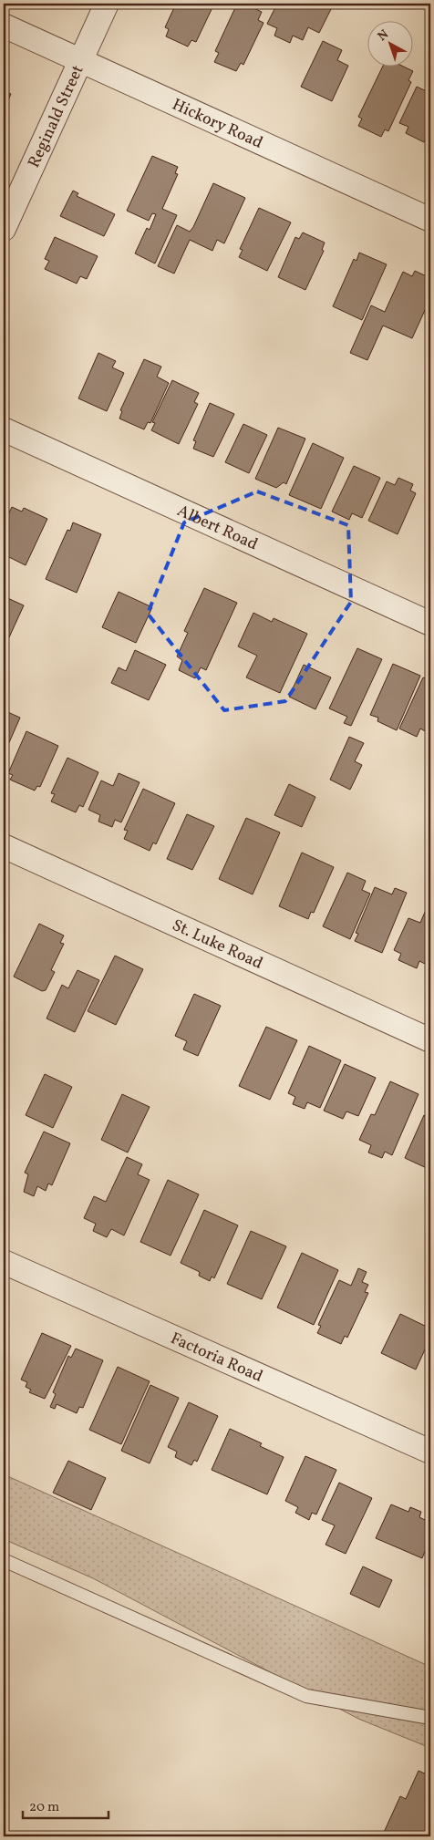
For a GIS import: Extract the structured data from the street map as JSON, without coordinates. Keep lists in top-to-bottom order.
{
  "streets": {
    "street": [
      "Reginald Street",
      "Hickory Road",
      "Albert Road",
      "St. Luke Road",
      "Factoria Road"
    ]
  },
  "crossings": [
    ["Reginald Street", "Hickory Road"]
  ],
  "scale_bar": "20 m",
  "north": "top left"
}
